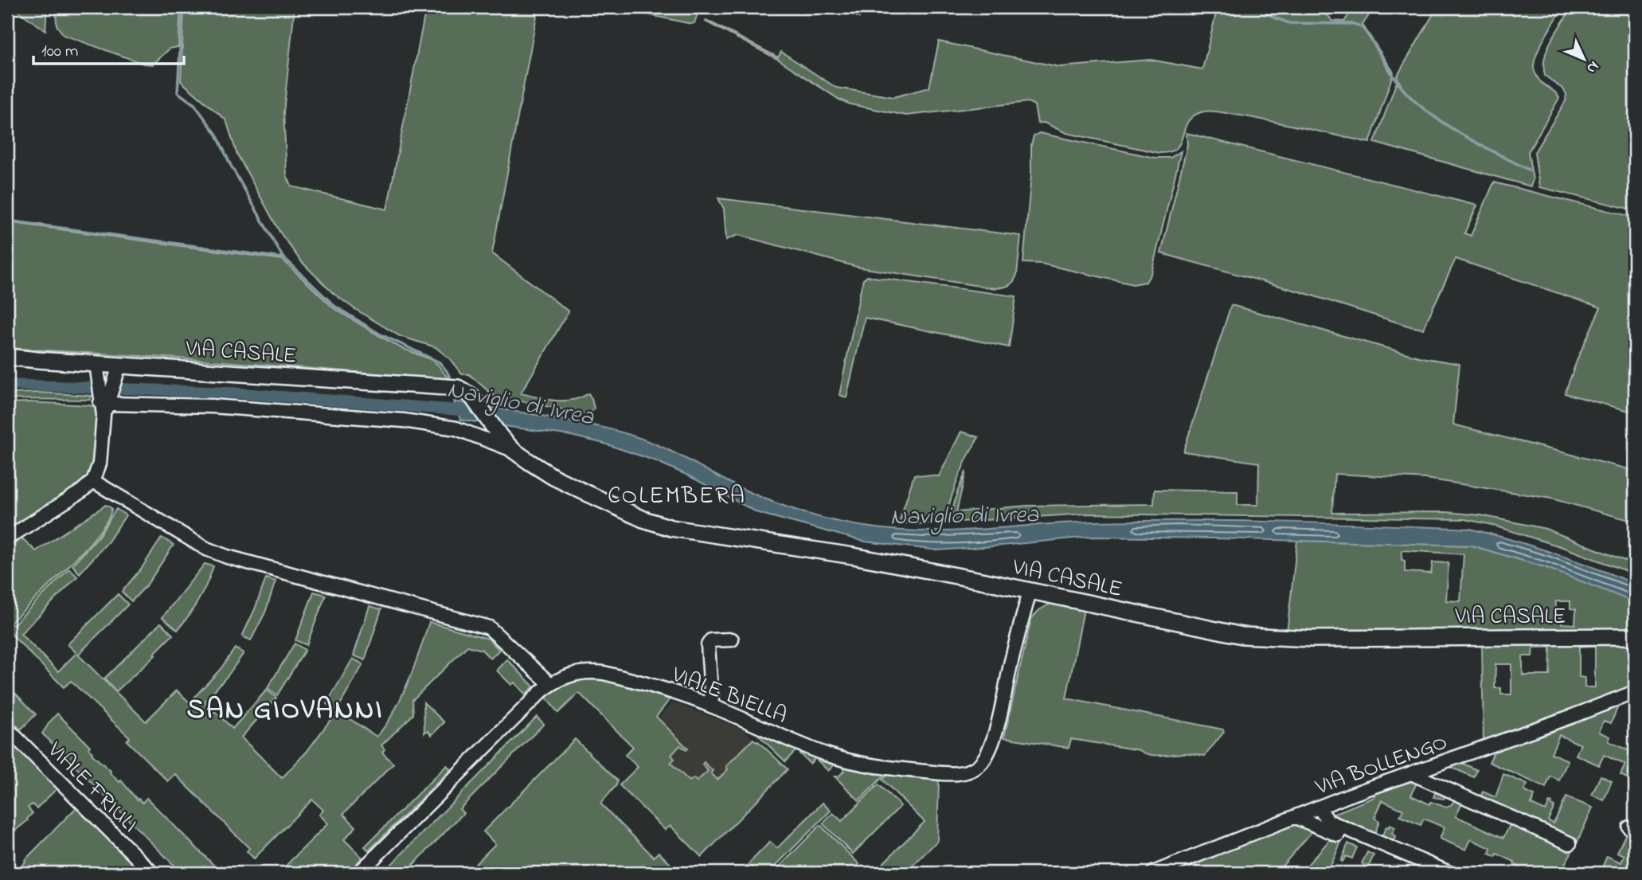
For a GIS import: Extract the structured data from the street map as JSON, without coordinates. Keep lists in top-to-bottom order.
{
  "streets": {
    "main road": ["VIA CASALE"],
    "street": ["VIALE BIELLA", "VIA BOLLENGO", "VIALE FRIULI"]
  },
  "crossings": [
    ["VIA CASALE", "VIALE BIELLA"]
  ],
  "districts": ["COLEMBERA", "SAN GIOVANNI"],
  "water": ["Naviglio di Ivrea"],
  "scale_bar": "100 m",
  "north": "bottom right"
}
